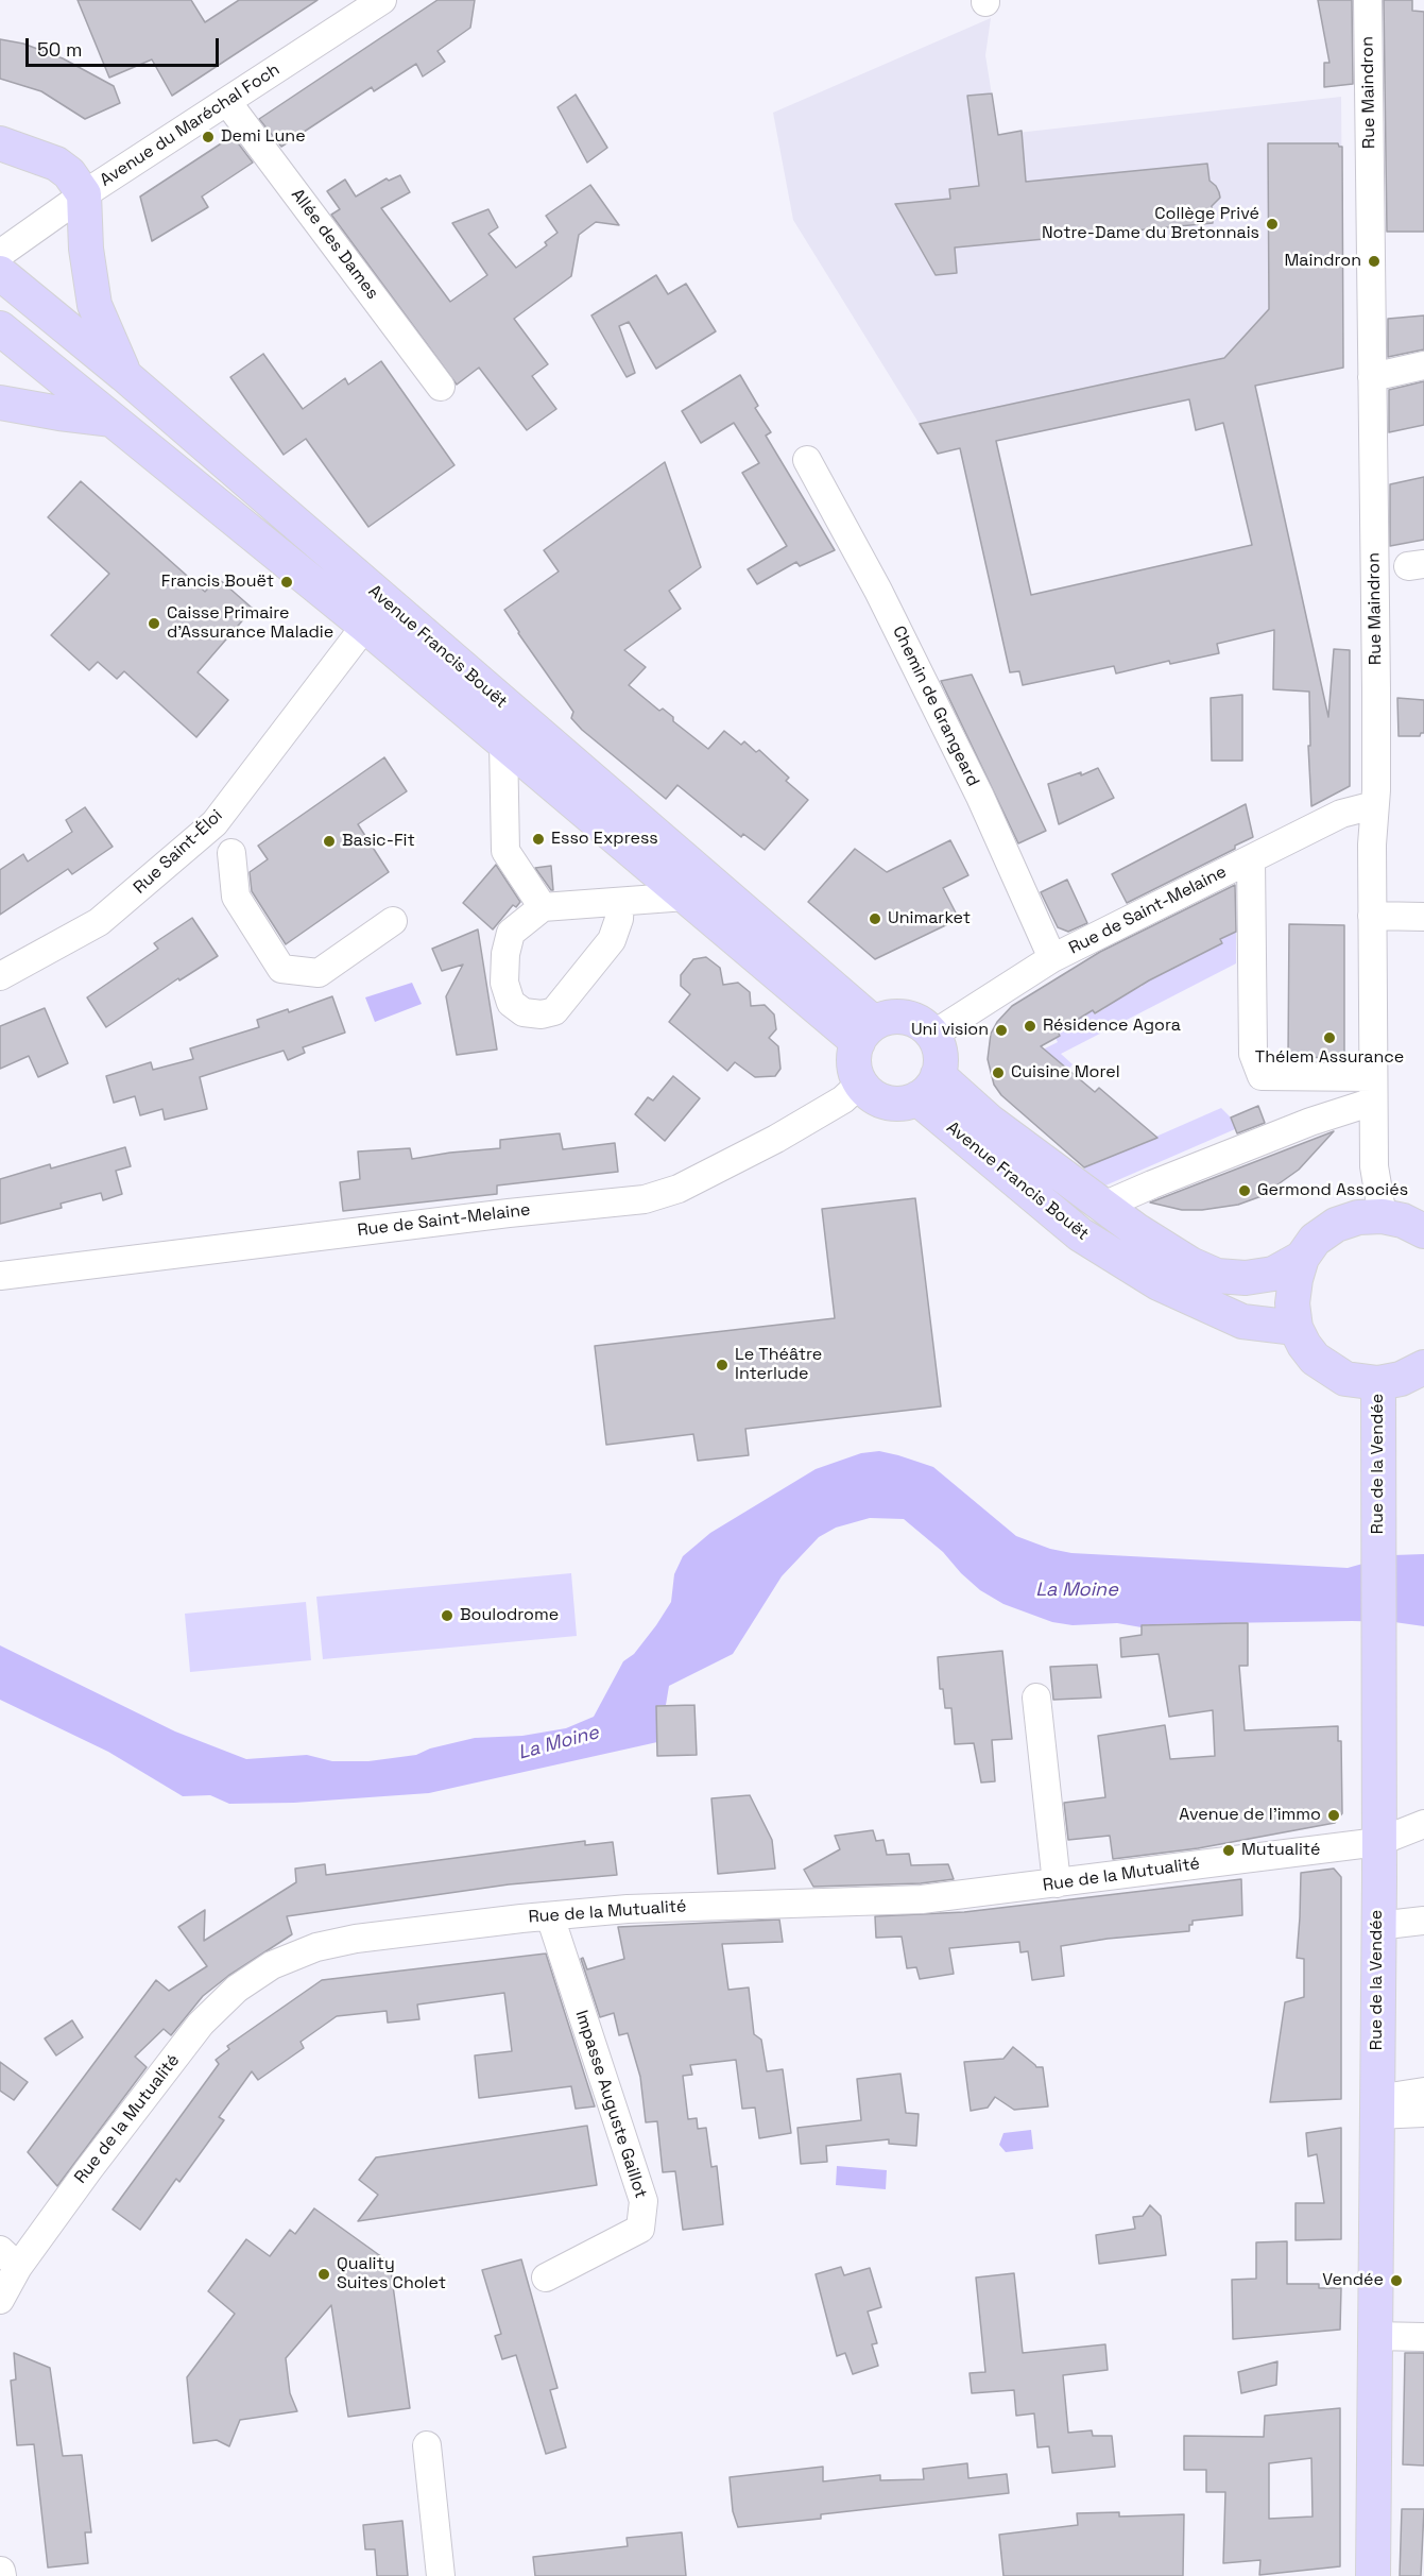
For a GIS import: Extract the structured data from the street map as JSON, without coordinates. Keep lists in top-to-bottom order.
{
  "streets": {
    "main road": ["Avenue Francis Bouët", "Rue de la Vendée"],
    "street": [
      "Rue Maindron",
      "Avenue du Maréchal Foch",
      "Allée des Dames",
      "Chemin de Grangeard",
      "Rue Saint-Éloi",
      "Rue de Saint-Melaine",
      "Rue de la Mutualité",
      "Impasse Auguste Gaillot"
    ]
  },
  "crossings": [
    ["Rue Maindron", "Rue de Saint-Melaine"],
    ["Avenue du Maréchal Foch", "Allée des Dames"],
    ["Avenue Francis Bouët", "Rue Saint-Éloi"],
    ["Avenue Francis Bouët", "Rue de Saint-Melaine"],
    ["Chemin de Grangeard", "Rue de Saint-Melaine"],
    ["Rue de la Vendée", "Rue de la Mutualité"],
    ["Rue de la Mutualité", "Impasse Auguste Gaillot"]
  ],
  "water": ["La Moine"],
  "places": [
    "Demi Lune",
    "Collège Privé Notre-Dame du Bretonnais",
    "Maindron",
    "Francis Bouët",
    "Caisse Primaire d'Assurance Maladie",
    "Esso Express",
    "Basic-Fit",
    "Unimarket",
    "Résidence Agora",
    "Uni vision",
    "Thélem Assurance",
    "Cuisine Morel",
    "Germond Associés",
    "Le Théâtre Interlude",
    "Boulodrome",
    "Avenue de l'immo",
    "Mutualité",
    "Quality Suites Cholet",
    "Vendée"
  ],
  "scale_bar": "50 m"
}
